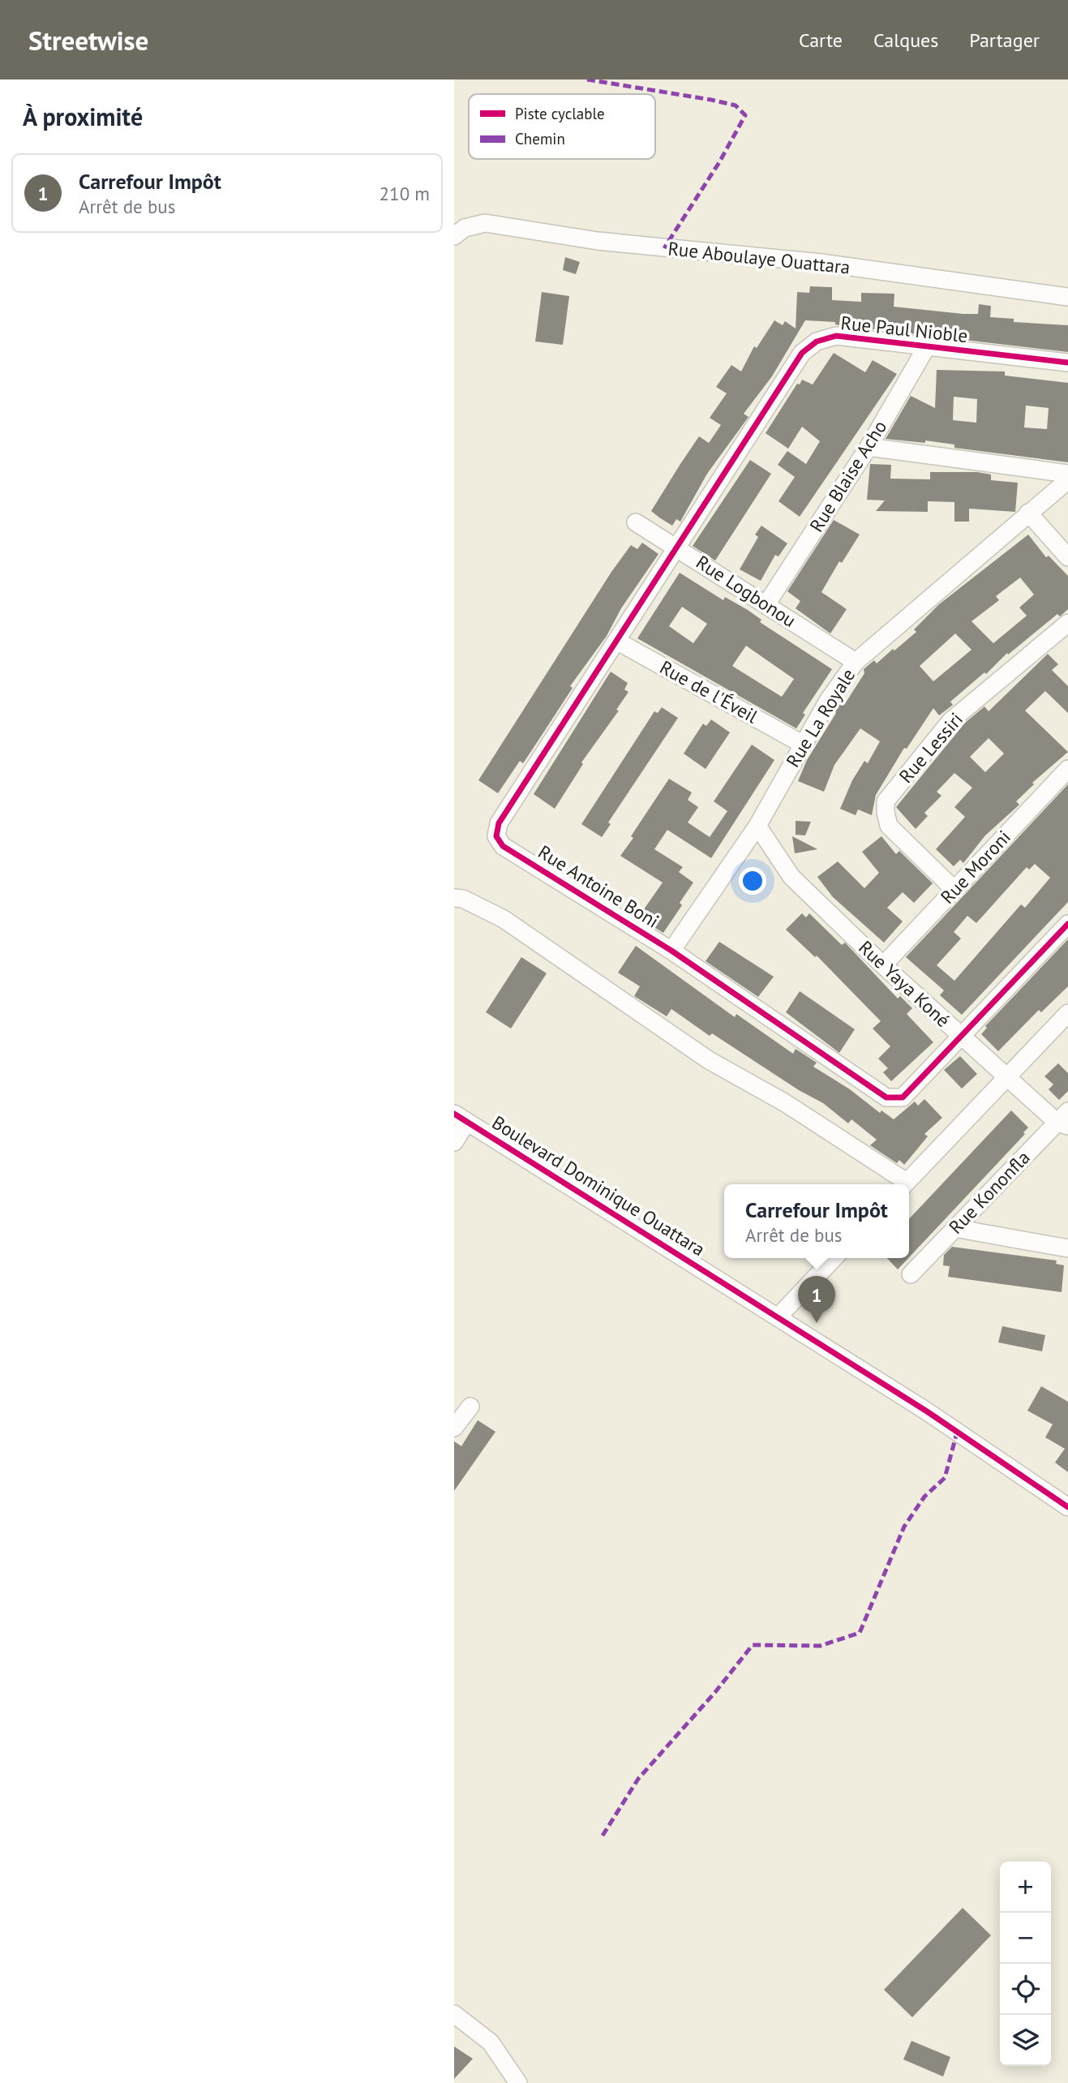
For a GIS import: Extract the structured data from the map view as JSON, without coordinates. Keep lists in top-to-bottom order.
{
  "streets": {
    "street": [
      "Rue Aboulaye Ouattara",
      "Rue Paul Nioble",
      "Rue Blaise Acho",
      "Rue Logbonou",
      "Rue de l'Éveil",
      "Rue La Royale",
      "Rue Lessiri",
      "Rue Moroni",
      "Rue Antoine Boni",
      "Rue Yaya Koné",
      "Boulevard Dominique Ouattara",
      "Rue Kononfla"
    ]
  },
  "crossings": [
    ["Rue Paul Nioble", "Rue Blaise Acho"],
    ["Rue Paul Nioble", "Rue Logbonou"],
    ["Rue Paul Nioble", "Rue Antoine Boni"],
    ["Rue Blaise Acho", "Rue Logbonou"],
    ["Rue Logbonou", "Rue La Royale"],
    ["Rue Logbonou", "Rue Antoine Boni"],
    ["Rue de l'Éveil", "Rue La Royale"],
    ["Rue de l'Éveil", "Rue Antoine Boni"],
    ["Rue La Royale", "Rue Antoine Boni"],
    ["Rue La Royale", "Rue Yaya Koné"],
    ["Rue Lessiri", "Rue Moroni"],
    ["Rue Moroni", "Rue Yaya Koné"],
    ["Rue Antoine Boni", "Rue Yaya Koné"],
    ["Rue Yaya Koné", "Rue Kononfla"]
  ],
  "legend": ["Piste cyclable", "Chemin"],
  "page": {
    "header": "Streetwise",
    "nav": ["Carte", "Calques", "Partager"],
    "heading": "À proximité",
    "list": [
      {
        "mark": "1",
        "name": "Carrefour Impôt",
        "note": "Arrêt de bus",
        "value": "210 m"
      }
    ],
    "popup": ["Carrefour Impôt", "Arrêt de bus"],
    "pins": "1",
    "map_buttons": ["+", "−"]
  }
}
